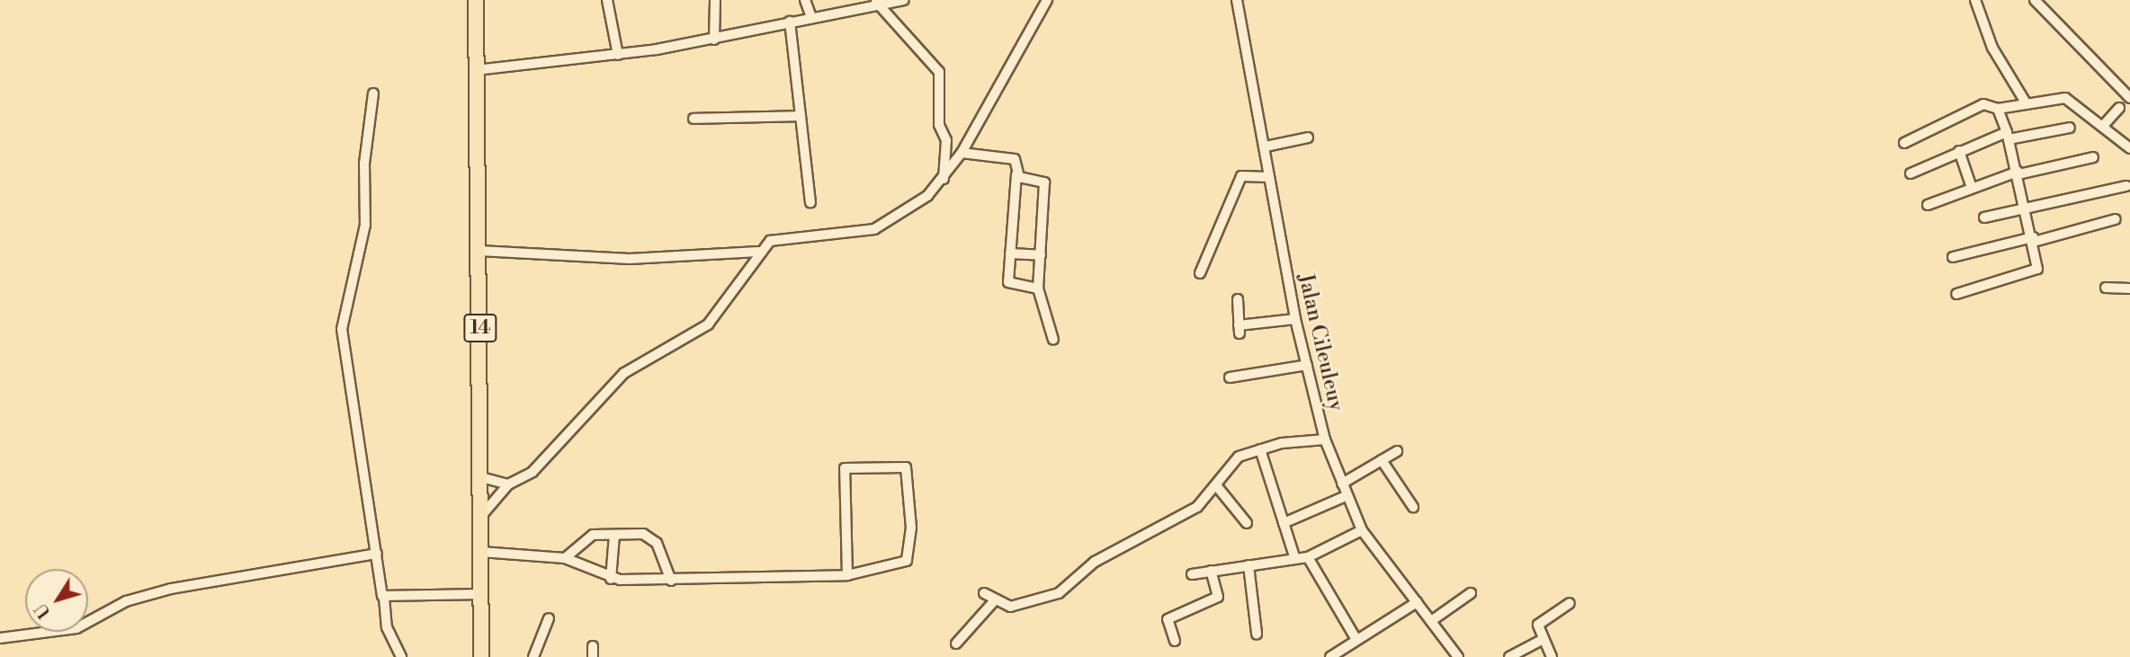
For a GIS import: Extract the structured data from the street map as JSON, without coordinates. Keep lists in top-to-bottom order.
{
  "streets": {
    "highway": ["14"],
    "street": ["Jalan Cileuleuy"]
  },
  "north": "bottom left"
}
